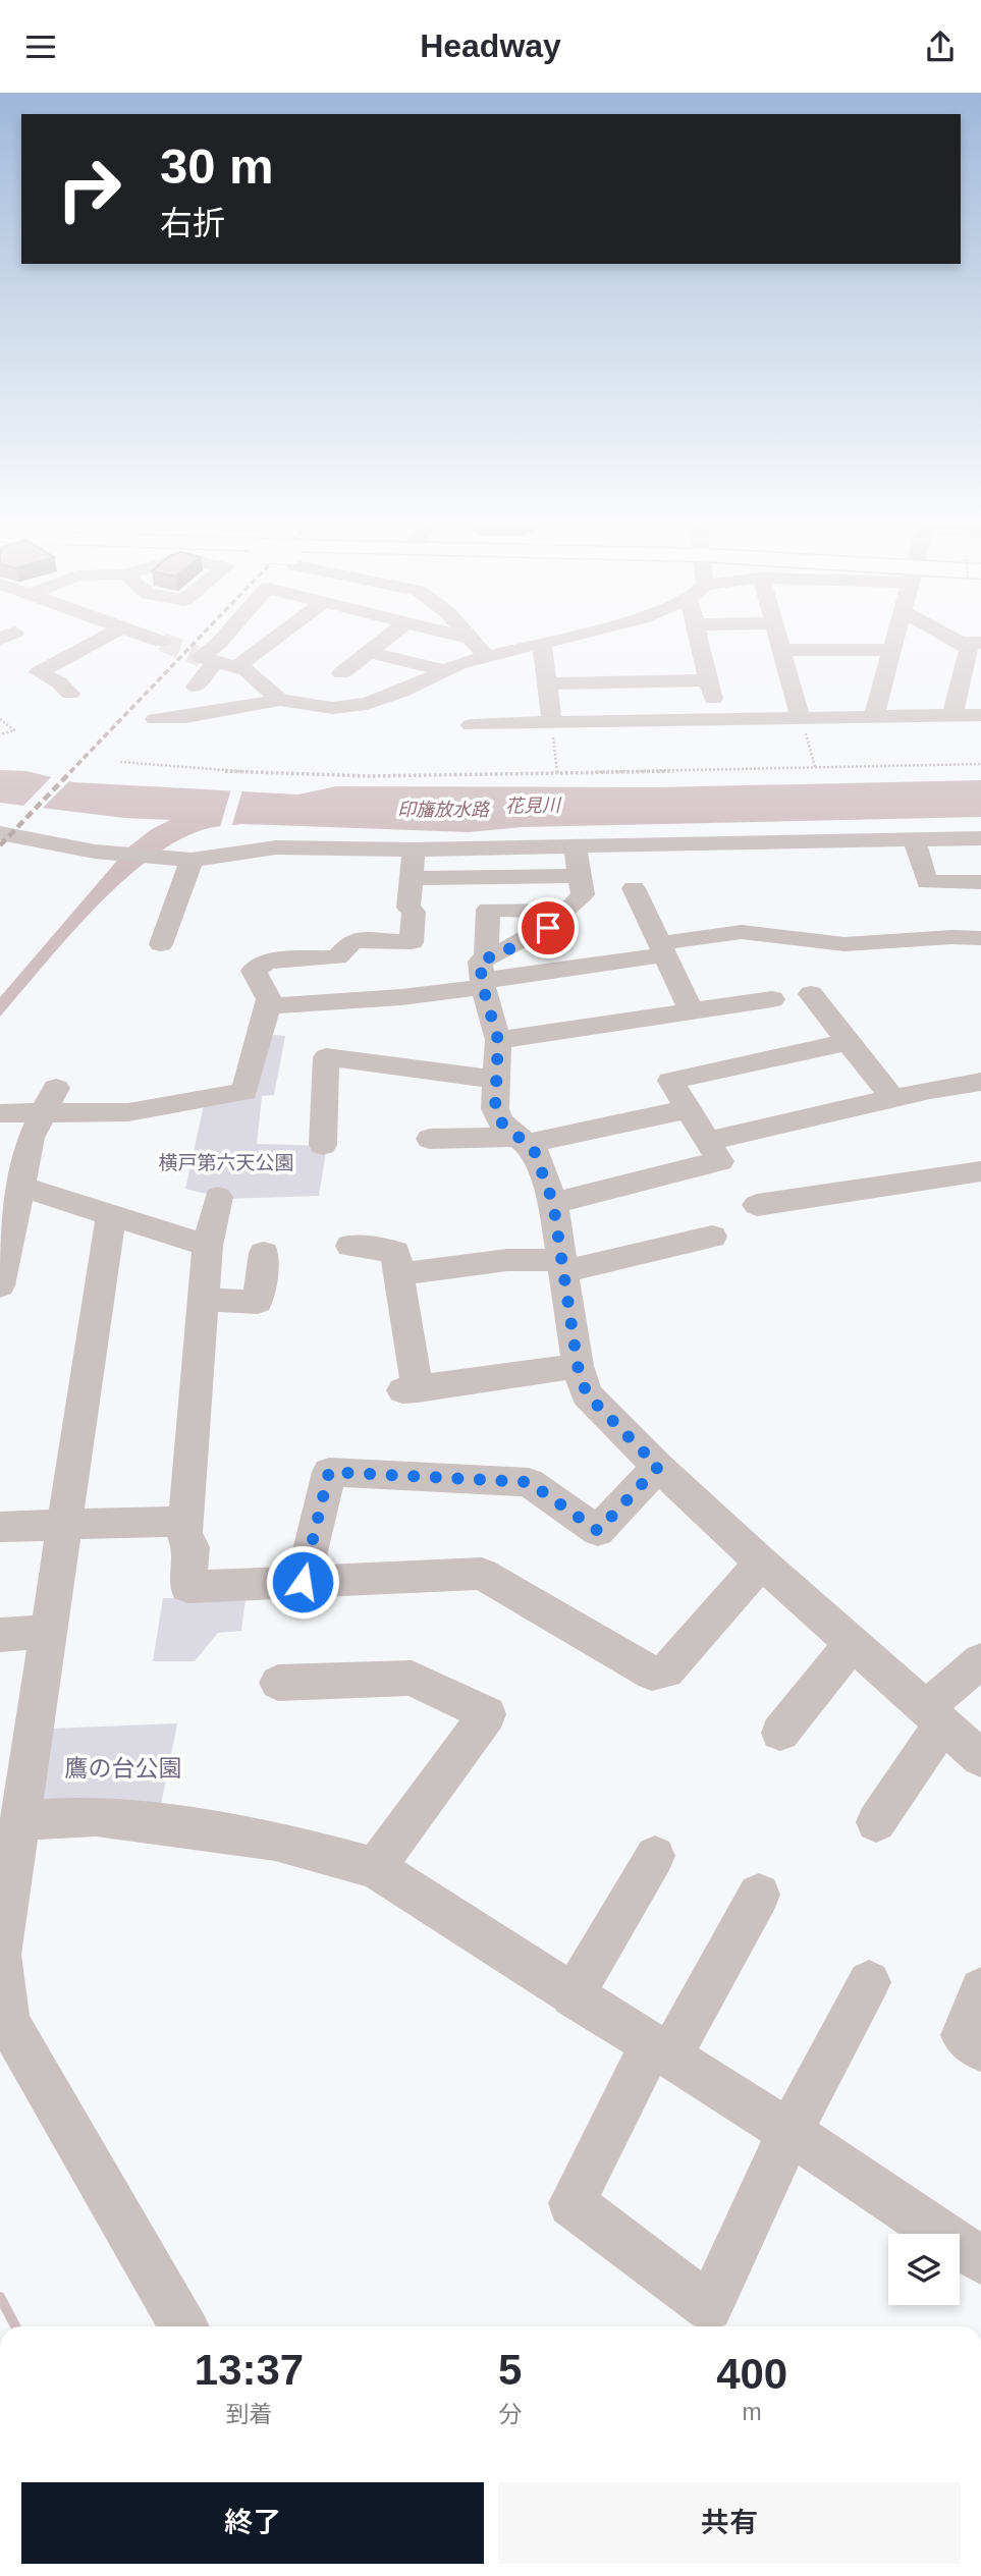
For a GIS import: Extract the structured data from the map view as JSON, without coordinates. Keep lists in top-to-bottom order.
{
  "water": ["花見川", "印旛放水路"],
  "parks": ["横戸第六天公園", "鷹の台公園"],
  "page": {
    "header": "Headway",
    "turn": ["30 m", "右折"],
    "eta": [
      "13:37",
      "到着",
      "5",
      "分",
      "400",
      "m"
    ],
    "buttons": ["終了", "共有"]
  }
}
